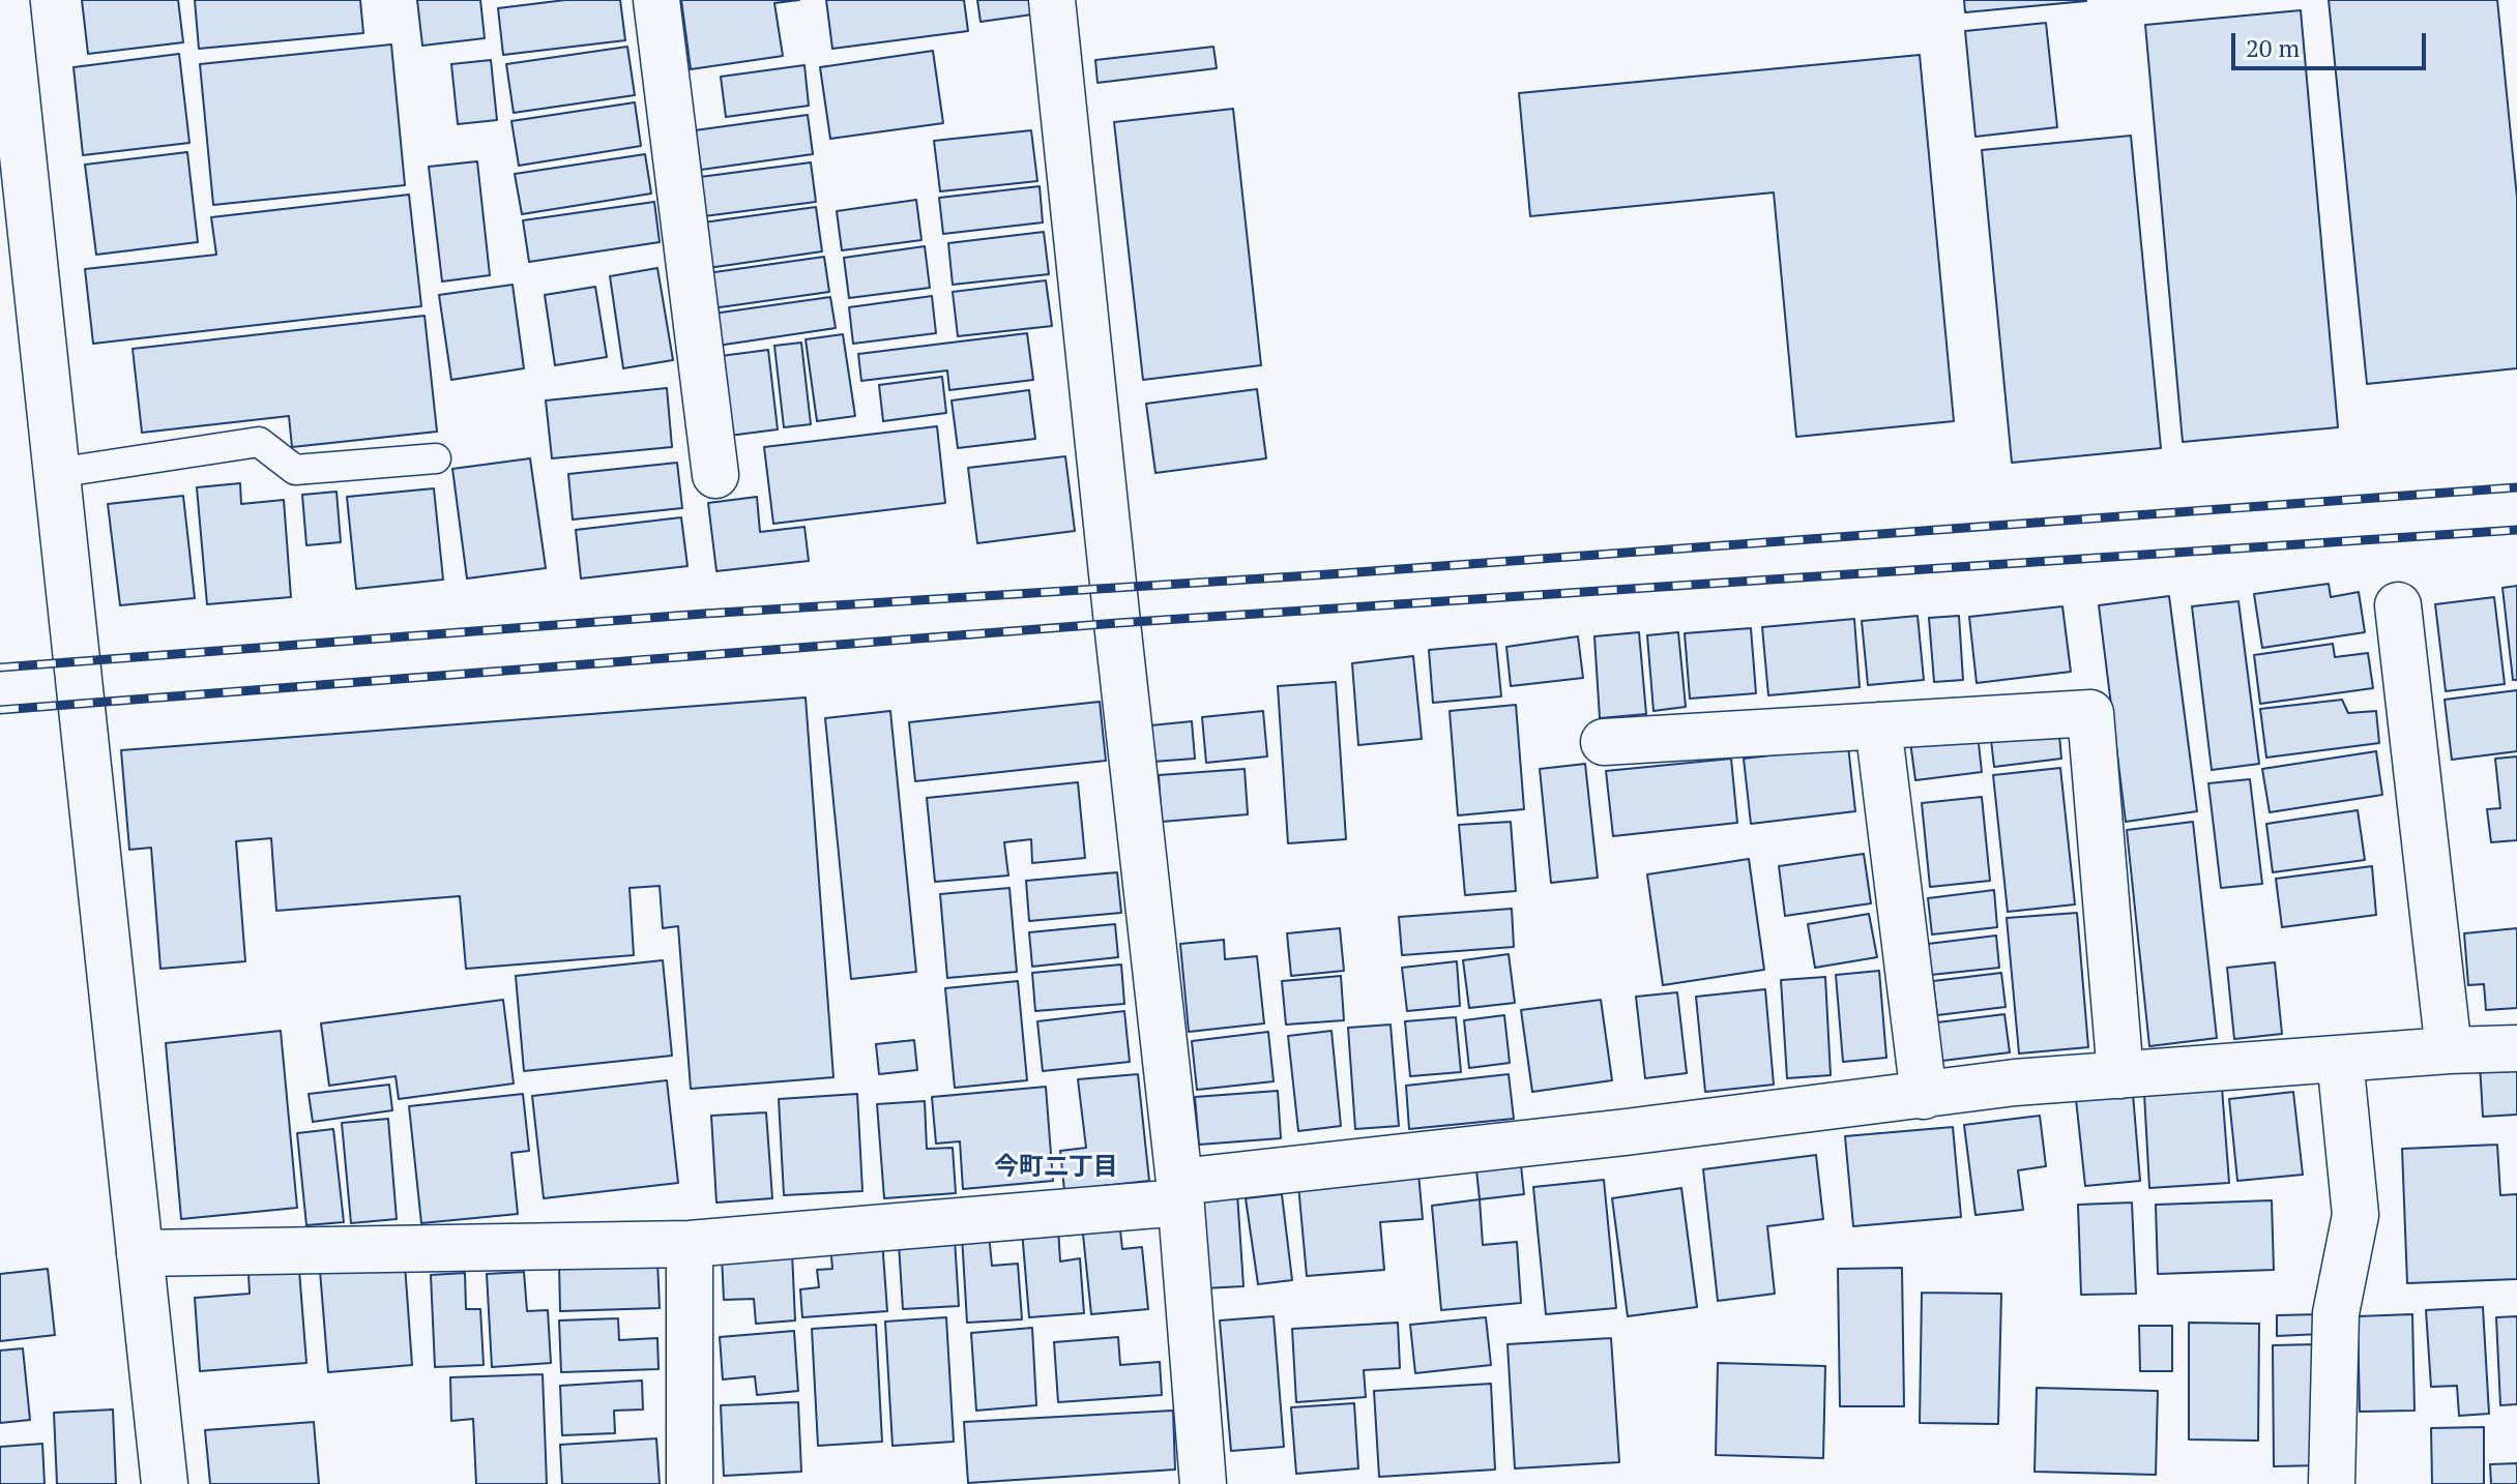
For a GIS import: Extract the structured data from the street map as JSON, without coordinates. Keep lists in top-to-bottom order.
{
  "districts": ["今町二丁目"],
  "scale_bar": "20 m"
}
